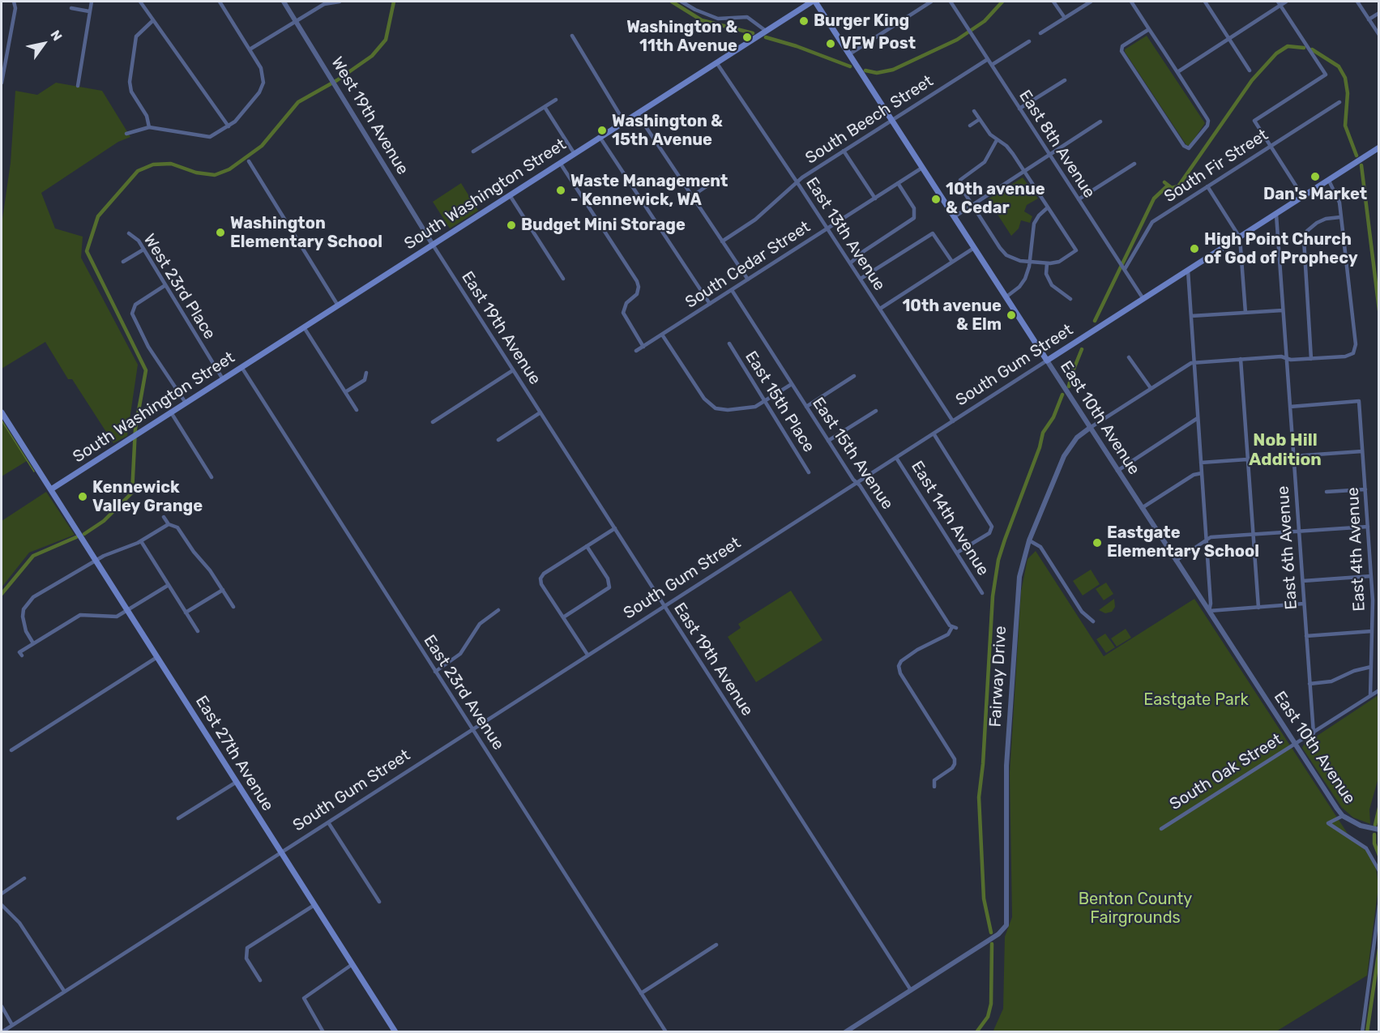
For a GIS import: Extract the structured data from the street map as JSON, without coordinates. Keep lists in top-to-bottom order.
{
  "streets": {
    "main road": [
      "South Washington Street",
      "South Gum Street",
      "East 10th Avenue",
      "East 27th Avenue"
    ],
    "street": [
      "West 19th Avenue",
      "South Beech Street",
      "East 8th Avenue",
      "South Fir Street",
      "East 13th Avenue",
      "South Cedar Street",
      "West 23rd Place",
      "East 19th Avenue",
      "East 15th Place",
      "East 15th Avenue",
      "East 14th Avenue",
      "East 6th Avenue",
      "East 4th Avenue",
      "Fairway Drive",
      "East 23rd Avenue",
      "South Oak Street"
    ]
  },
  "crossings": [
    ["West 19th Avenue", "South Washington Street"],
    ["West 19th Avenue", "East 19th Avenue"],
    ["South Beech Street", "East 8th Avenue"],
    ["South Beech Street", "East 13th Avenue"],
    ["South Beech Street", "East 10th Avenue"],
    ["East 8th Avenue", "South Fir Street"],
    ["East 8th Avenue", "South Gum Street"],
    ["South Washington Street", "East 13th Avenue"],
    ["South Washington Street", "West 23rd Place"],
    ["South Washington Street", "East 19th Avenue"],
    ["South Washington Street", "East 10th Avenue"],
    ["South Washington Street", "East 23rd Avenue"],
    ["South Washington Street", "East 27th Avenue"],
    ["East 13th Avenue", "South Cedar Street"],
    ["East 13th Avenue", "South Gum Street"],
    ["South Cedar Street", "East 10th Avenue"],
    ["South Cedar Street", "East 15th Avenue"],
    ["East 19th Avenue", "South Gum Street"],
    ["East 19th Avenue", "Fairway Drive"],
    ["South Gum Street", "East 10th Avenue"],
    ["South Gum Street", "East 15th Avenue"],
    ["South Gum Street", "East 14th Avenue"],
    ["South Gum Street", "East 6th Avenue"],
    ["South Gum Street", "East 23rd Avenue"],
    ["South Gum Street", "East 27th Avenue"],
    ["East 10th Avenue", "Fairway Drive"],
    ["East 10th Avenue", "South Oak Street"],
    ["East 6th Avenue", "East 4th Avenue"],
    ["East 6th Avenue", "South Oak Street"],
    ["East 4th Avenue", "South Oak Street"]
  ],
  "districts": ["Nob Hill Addition"],
  "parks": ["Eastgate Park", "Benton County Fairgrounds"],
  "places": [
    "Burger King",
    "Washington & 11th Avenue",
    "VFW Post",
    "Washington & 15th Avenue",
    "Dan's Market",
    "Waste Management - Kennewick, WA",
    "10th avenue & Cedar",
    "Budget Mini Storage",
    "Washington Elementary School",
    "High Point Church of God of Prophecy",
    "10th avenue & Elm",
    "Kennewick Valley Grange",
    "Eastgate Elementary School"
  ],
  "north": "top right"
}
